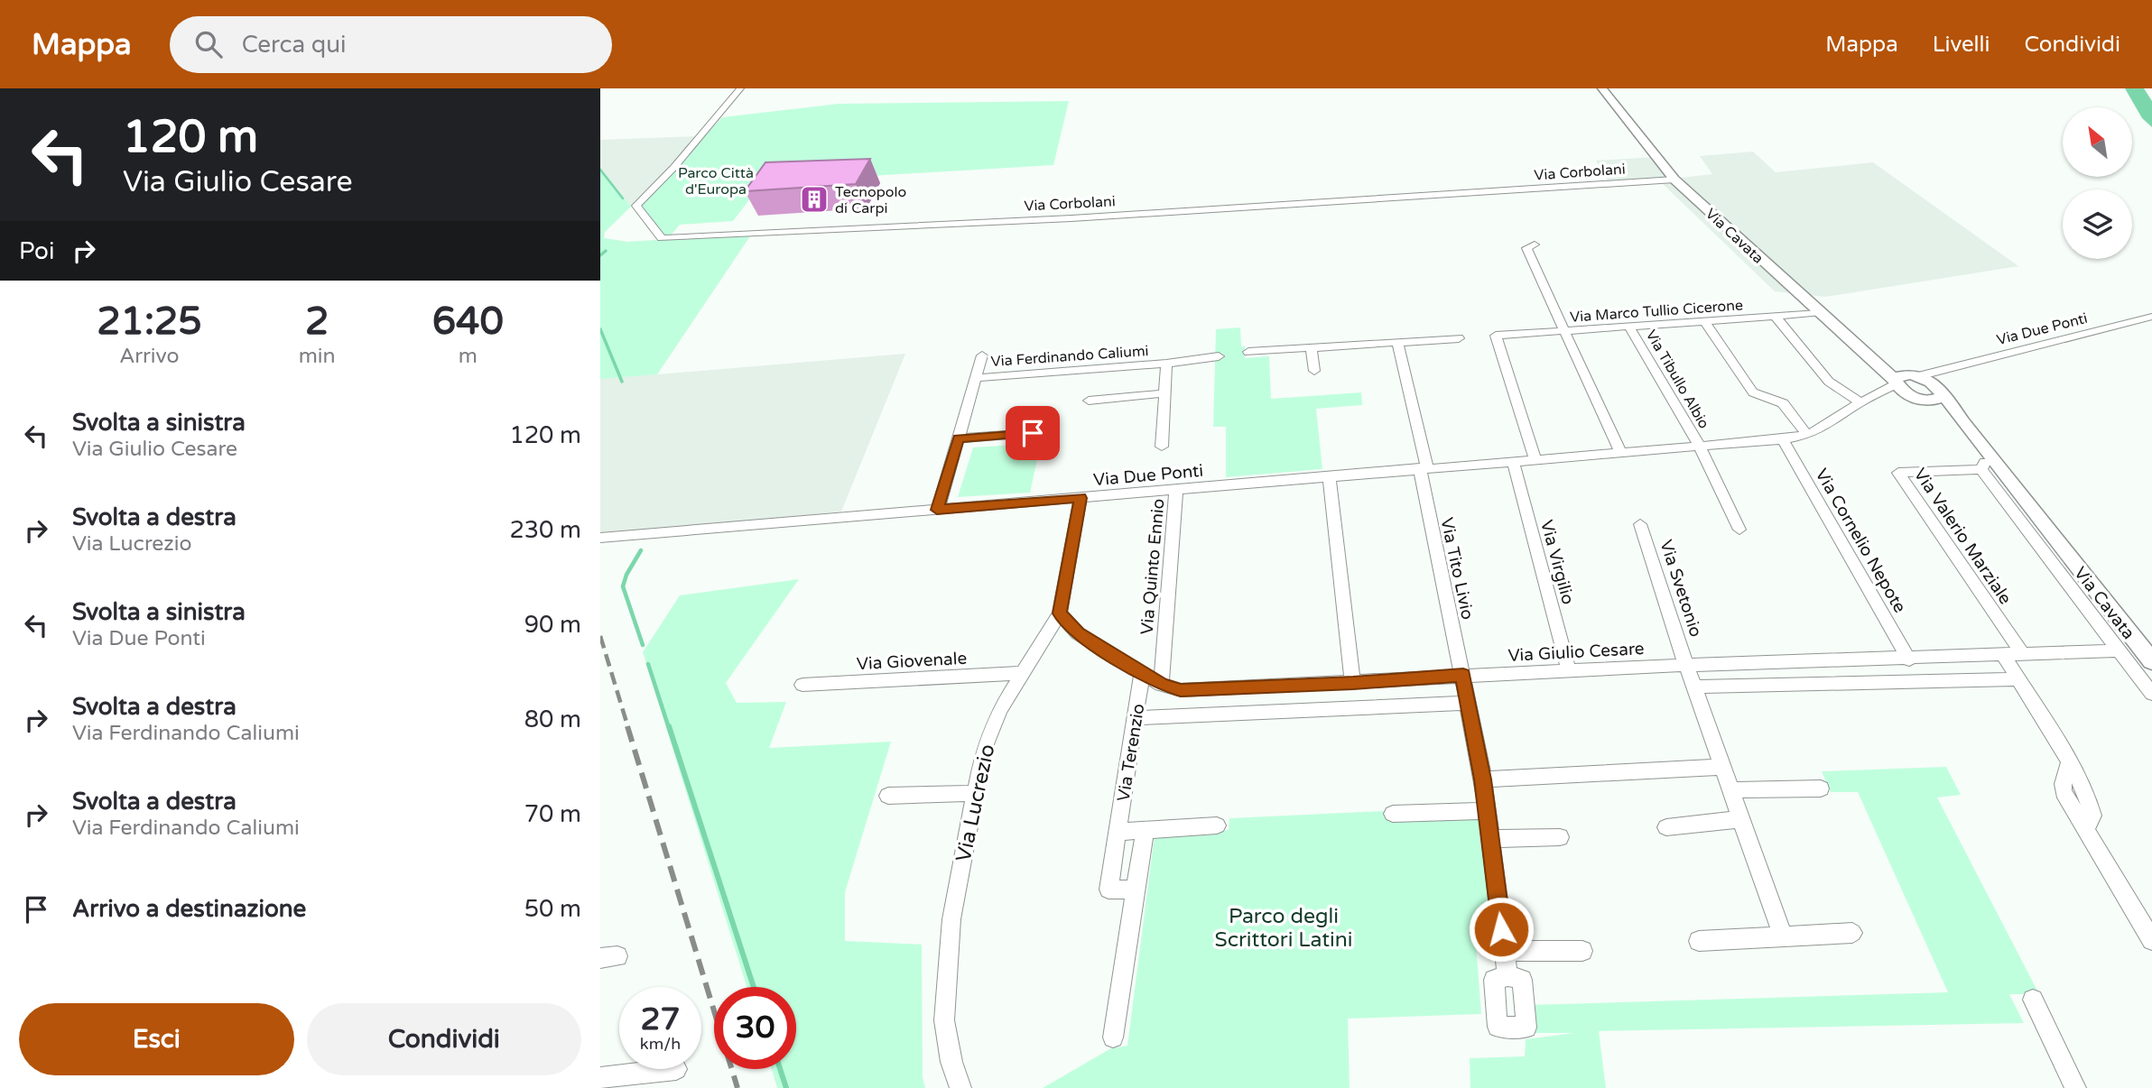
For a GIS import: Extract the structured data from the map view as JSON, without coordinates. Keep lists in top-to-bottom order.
{
  "streets": {
    "main road": ["Via Cavata"],
    "street": [
      "Via Corbolani",
      "Via Marco Tullio Cicerone",
      "Via Due Ponti",
      "Via Ferdinando Caliumi",
      "Via Tibullo Albio",
      "Via Valerio Marziale",
      "Via Cornelio Nepote",
      "Via Virgilio",
      "Via Quinto Ennio",
      "Via Tito Livio",
      "Via Svetonio",
      "Via Giulio Cesare",
      "Via Giovenale",
      "Via Terenzio",
      "Via Lucrezio"
    ]
  },
  "crossings": [
    ["Via Corbolani", "Via Cavata"],
    ["Via Cavata", "Via Marco Tullio Cicerone"],
    ["Via Cavata", "Via Due Ponti"],
    ["Via Cavata", "Via Valerio Marziale"],
    ["Via Marco Tullio Cicerone", "Via Due Ponti"],
    ["Via Marco Tullio Cicerone", "Via Tibullo Albio"],
    ["Via Due Ponti", "Via Ferdinando Caliumi"],
    ["Via Due Ponti", "Via Tibullo Albio"],
    ["Via Due Ponti", "Via Cornelio Nepote"],
    ["Via Due Ponti", "Via Virgilio"],
    ["Via Due Ponti", "Via Quinto Ennio"],
    ["Via Due Ponti", "Via Tito Livio"],
    ["Via Due Ponti", "Via Lucrezio"],
    ["Via Valerio Marziale", "Via Giulio Cesare"],
    ["Via Cornelio Nepote", "Via Giulio Cesare"],
    ["Via Virgilio", "Via Giulio Cesare"],
    ["Via Quinto Ennio", "Via Giulio Cesare"],
    ["Via Tito Livio", "Via Giulio Cesare"],
    ["Via Svetonio", "Via Giulio Cesare"],
    ["Via Giulio Cesare", "Via Terenzio"],
    ["Via Giulio Cesare", "Via Lucrezio"],
    ["Via Giovenale", "Via Lucrezio"]
  ],
  "parks": ["Parco Città d'Europa", "Parco degli Scrittori Latini"],
  "places": {
    "building": ["Tecnopolo di Carpi"]
  },
  "north": "top left",
  "page": {
    "header": "Mappa",
    "search": "Cerca qui",
    "nav": ["Mappa", "Livelli", "Condividi"],
    "turn": ["120 m", "Via Giulio Cesare"],
    "then": "Poi",
    "eta": [
      "21:25",
      "Arrivo",
      "2",
      "min",
      "640",
      "m"
    ],
    "list": [
      {
        "name": "Svolta a sinistra",
        "note": "Via Giulio Cesare",
        "value": "120 m"
      },
      {
        "name": "Svolta a destra",
        "note": "Via Lucrezio",
        "value": "230 m"
      },
      {
        "name": "Svolta a sinistra",
        "note": "Via Due Ponti",
        "value": "90 m"
      },
      {
        "name": "Svolta a destra",
        "note": "Via Ferdinando Caliumi",
        "value": "80 m"
      },
      {
        "name": "Svolta a destra",
        "note": "Via Ferdinando Caliumi",
        "value": "70 m"
      },
      {
        "name": "Arrivo a destinazione",
        "value": "50 m"
      }
    ],
    "speed": "27 km/h",
    "limit": "30",
    "buttons": ["Esci", "Condividi"]
  }
}
